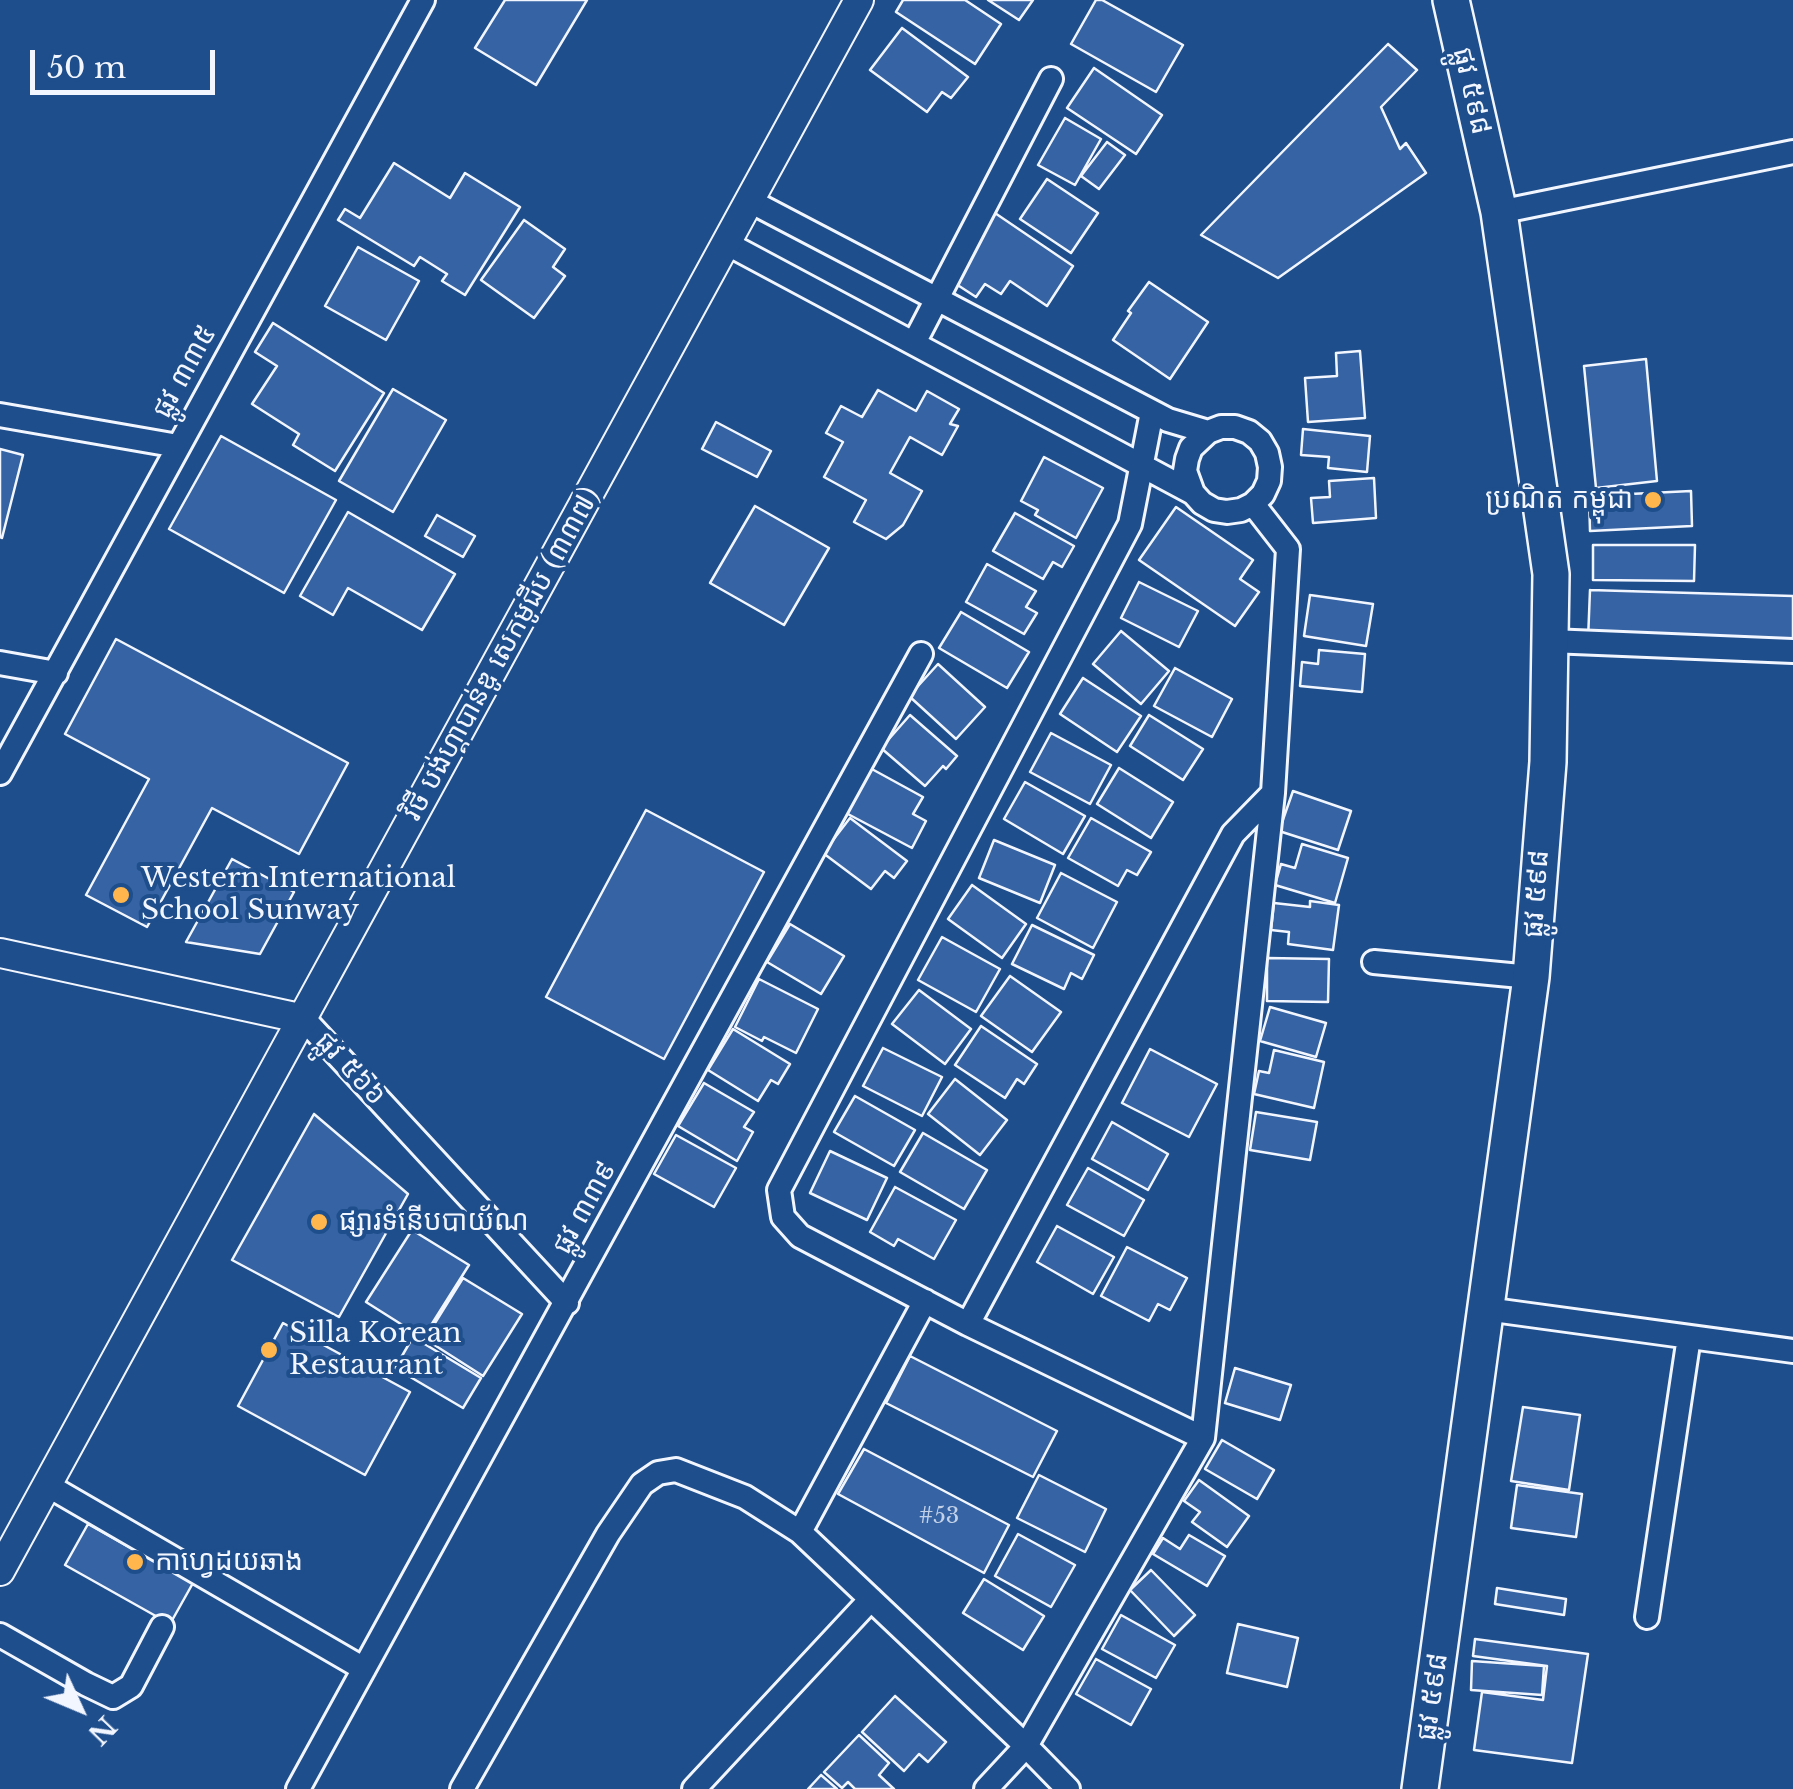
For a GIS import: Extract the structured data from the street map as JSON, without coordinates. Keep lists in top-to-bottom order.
{
  "streets": {
    "main road": ["ផ្លូវ ៥៩៨"],
    "street": [
      "ផ្លូវ ៣៣៥",
      "វិថី បង់ហ្គាបាន់ឌូ សេកមូជីប (៣៣៧)",
      "ផ្លូវ ៥៦៦",
      "ផ្លូវ ៣៣៩"
    ]
  },
  "crossings": [
    ["វិថី បង់ហ្គាបាន់ឌូ សេកមូជីប (៣៣៧)", "ផ្លូវ ៥៦៦"],
    ["ផ្លូវ ៥៦៦", "ផ្លូវ ៣៣៩"]
  ],
  "places": [
    "ប្រណិត កម្ពុជា",
    "Western International School Sunway",
    "ផ្សារទំនើបបាយ័ណ",
    "Silla Korean Restaurant",
    "កាហ្វេដយឆាង"
  ],
  "house_numbers": ["#53"],
  "scale_bar": "50 m",
  "north": "bottom right"
}
